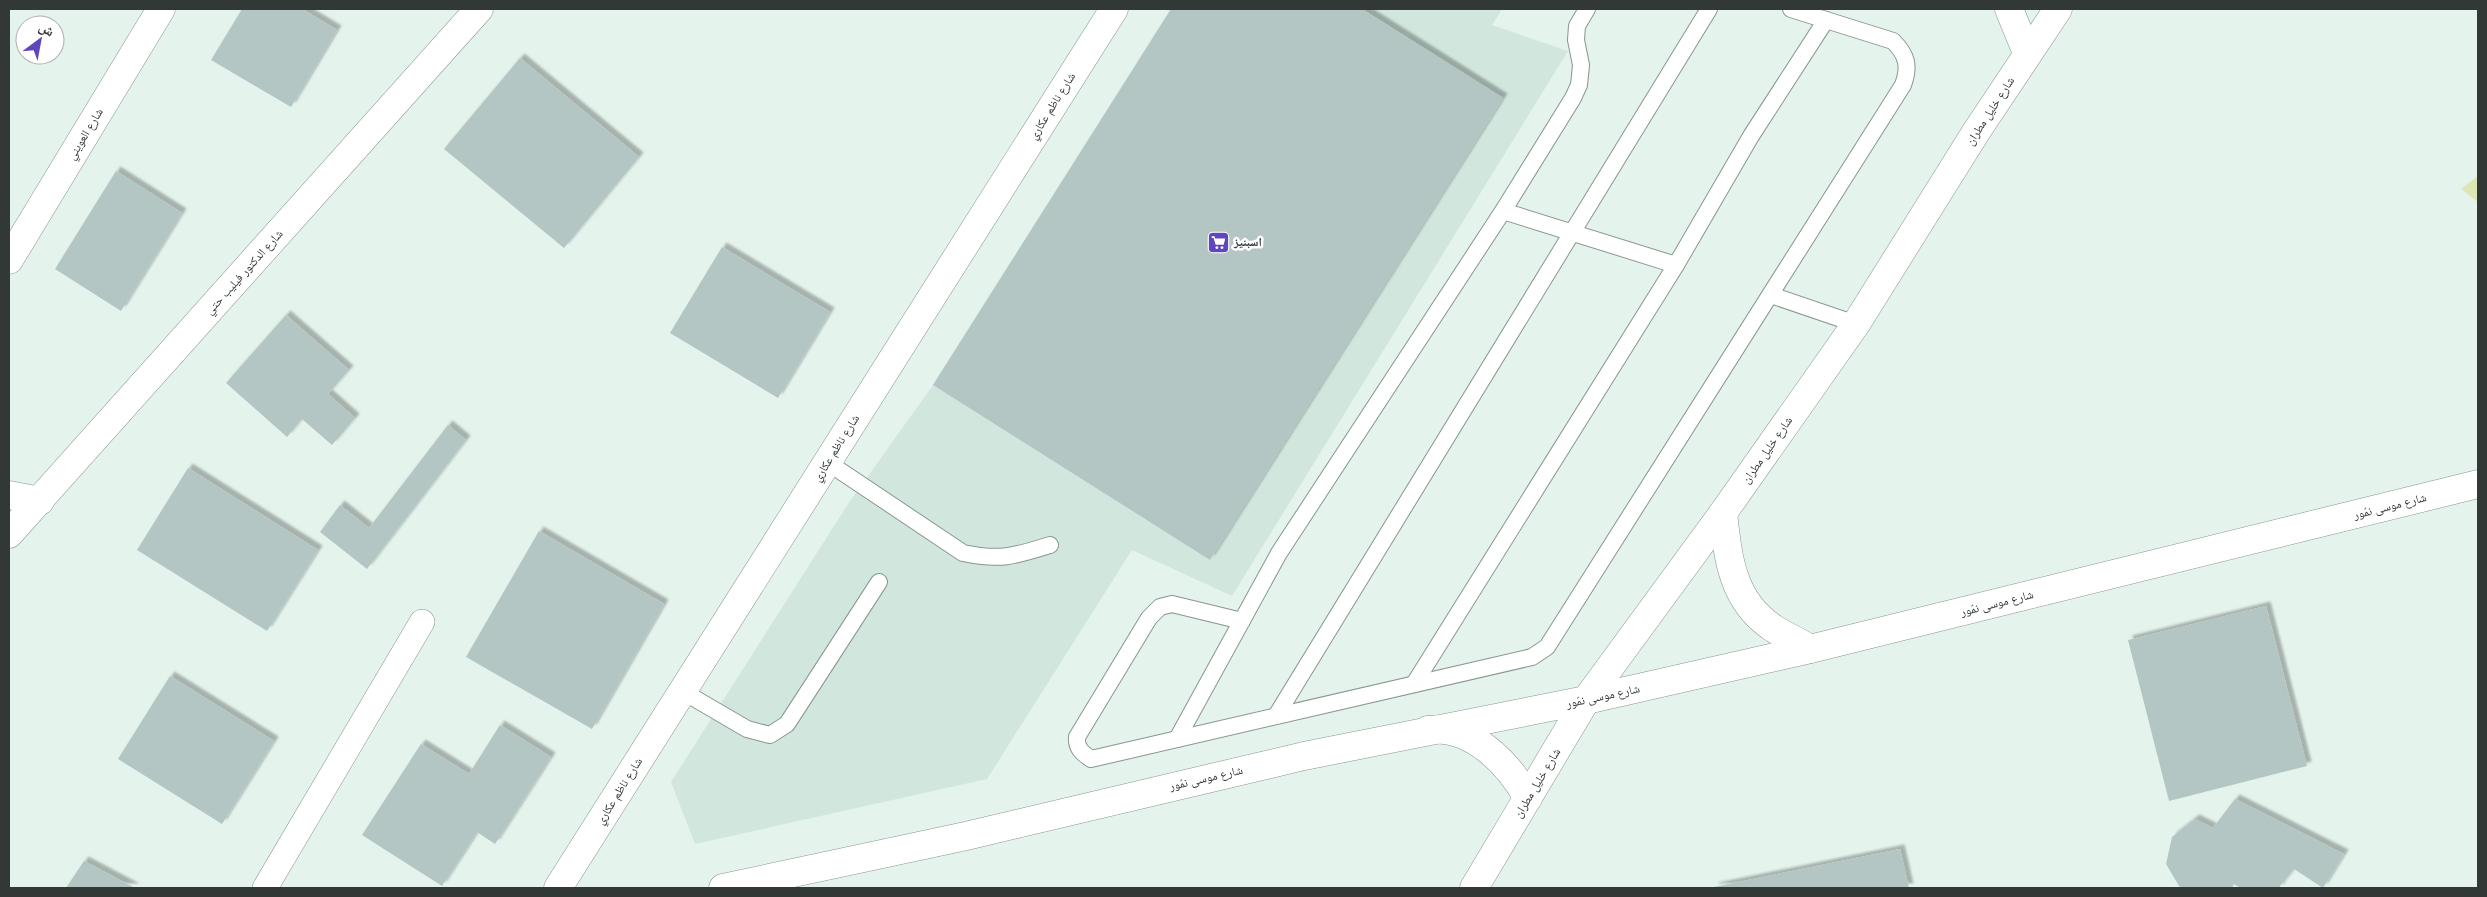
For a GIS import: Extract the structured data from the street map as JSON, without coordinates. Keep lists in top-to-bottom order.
{
  "streets": {
    "street": [
      "شارع ناظم عكاري",
      "شارع خليل مطران",
      "شارع العويني",
      "شارع الدكتور فيليب حتي",
      "شارع موسى نمّور"
    ]
  },
  "crossings": [
    ["شارع خليل مطران", "شارع موسى نمّور"]
  ],
  "places": {
    "supermarket": ["اسبنيز"]
  },
  "north": "top right"
}
